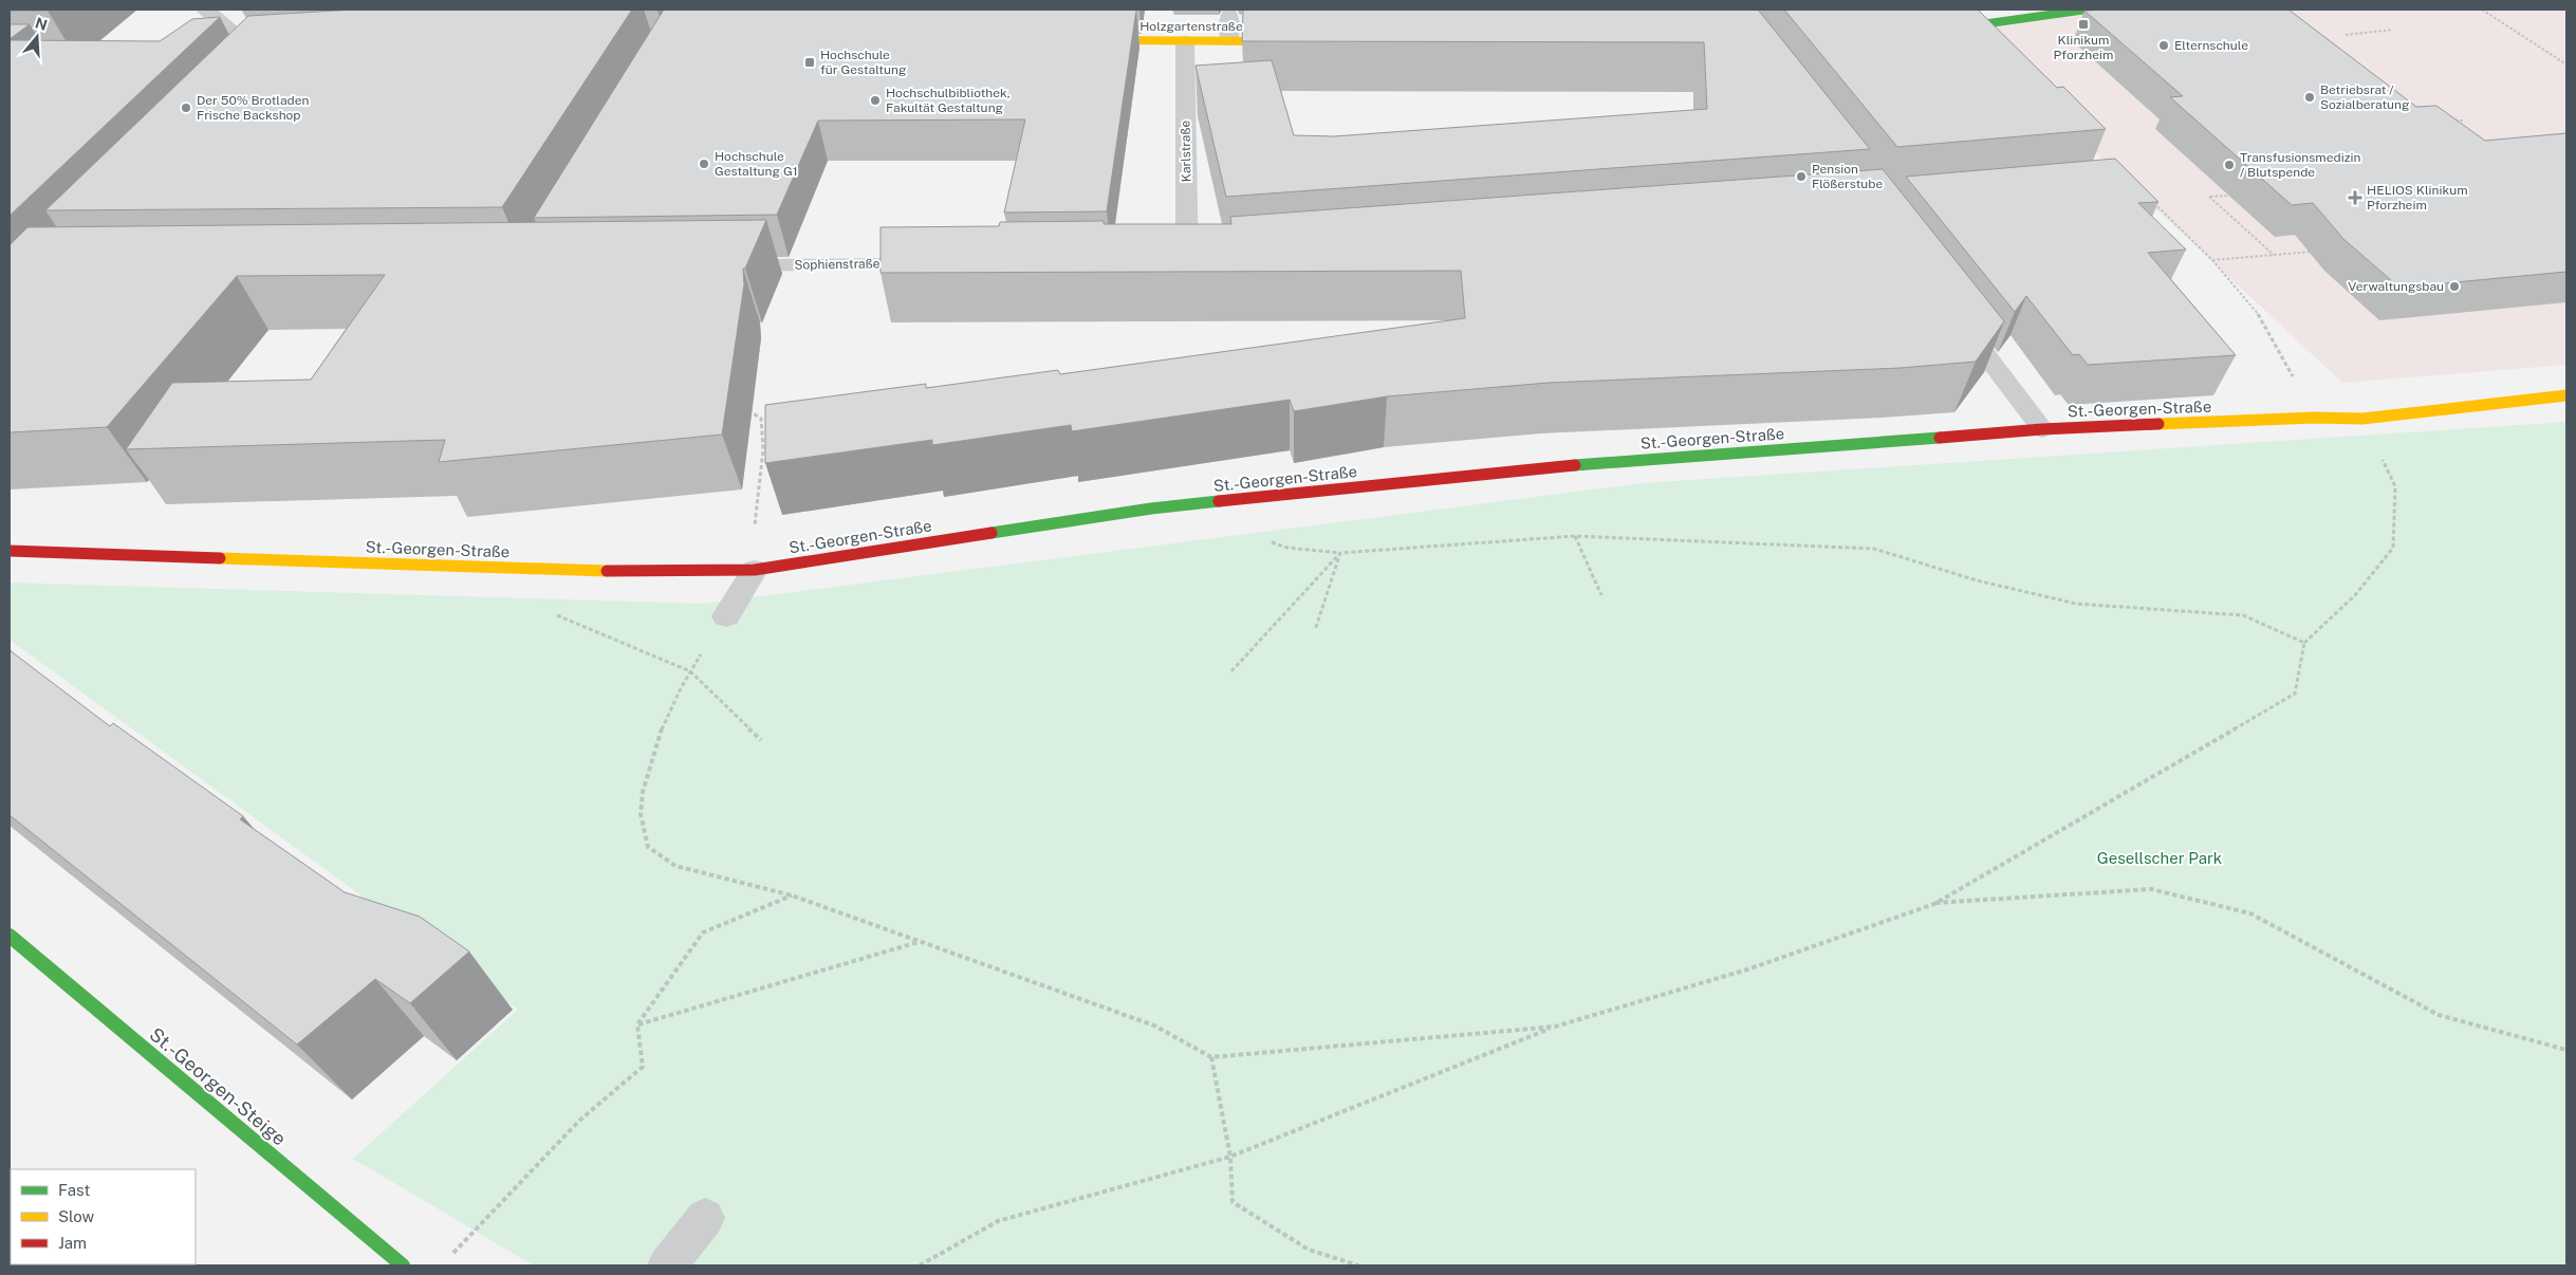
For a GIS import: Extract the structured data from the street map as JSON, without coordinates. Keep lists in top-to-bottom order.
{
  "streets": {
    "street": [
      "Holzgartenstraße",
      "Karlstraße",
      "Sophienstraße",
      "St.-Georgen-Straße",
      "St.-Georgen-Steige"
    ]
  },
  "crossings": [
    ["Holzgartenstraße", "Karlstraße"]
  ],
  "parks": ["Gesellscher Park"],
  "places": {
    "transit": ["Klinikum Pforzheim", "Hochschule für Gestaltung"],
    "other": [
      "Elternschule",
      "Betriebsrat / Sozialberatung",
      "Hochschulbibliothek, Fakultät Gestaltung",
      "Der 50% Brotladen Frische Backshop",
      "Hochschule Gestaltung G1",
      "Transfusionsmedizin / Blutspende",
      "Pension Flößerstube",
      "Verwaltungsbau"
    ],
    "health": ["HELIOS Klinikum Pforzheim"]
  },
  "legend": ["Fast", "Slow", "Jam"],
  "north": "top"
}
